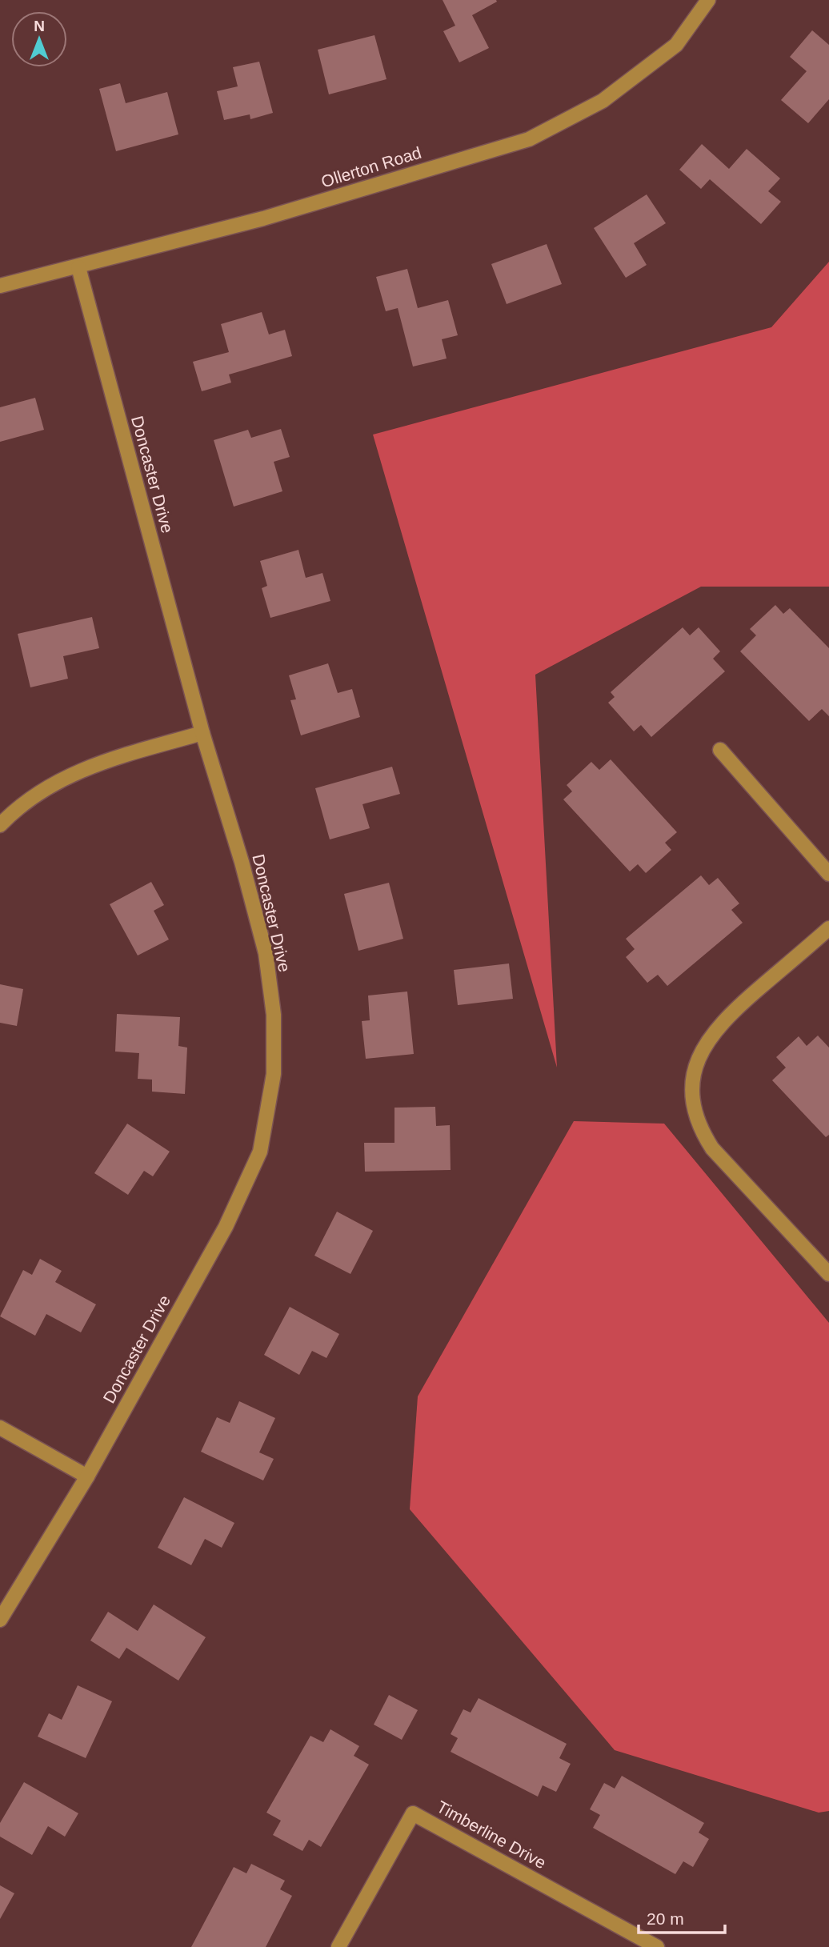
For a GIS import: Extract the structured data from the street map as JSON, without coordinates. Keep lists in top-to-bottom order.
{
  "streets": {
    "street": ["Ollerton Road", "Doncaster Drive", "Timberline Drive"]
  },
  "crossings": [
    ["Ollerton Road", "Doncaster Drive"]
  ],
  "scale_bar": "20 m",
  "north": "top"
}
